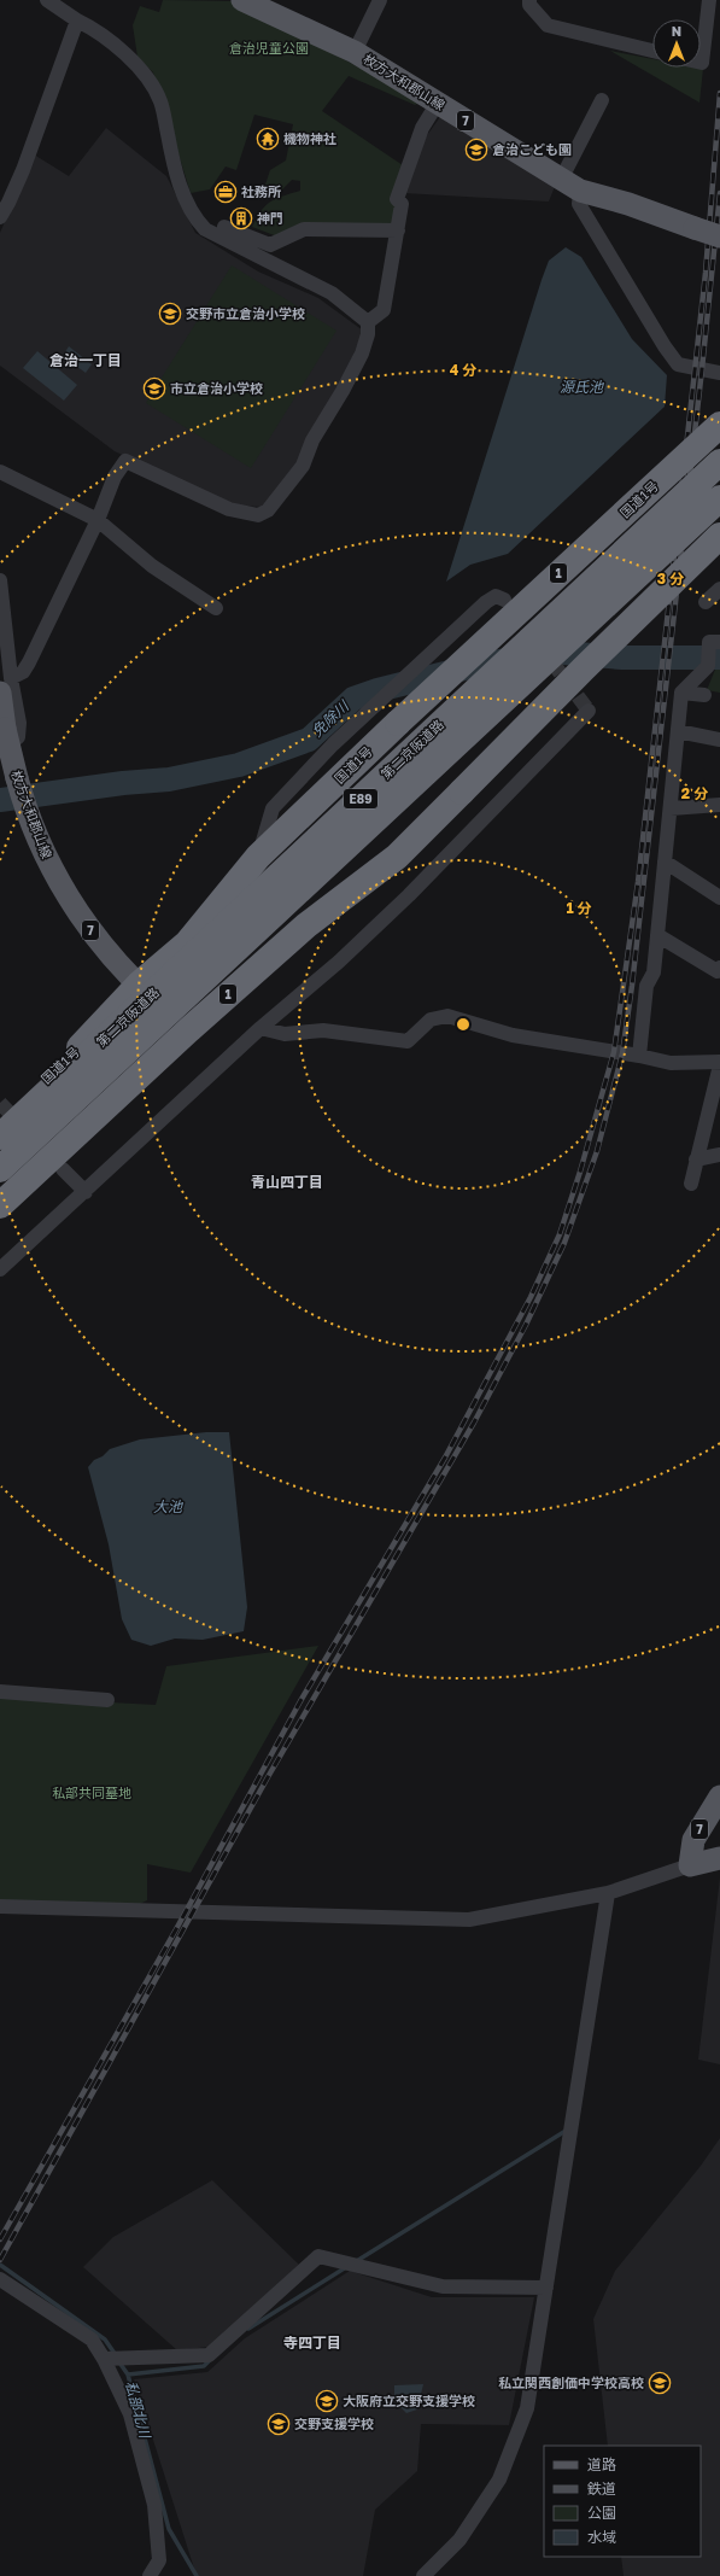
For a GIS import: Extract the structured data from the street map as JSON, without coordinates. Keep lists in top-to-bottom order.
{
  "streets": {
    "highway": [
      "国道1号",
      "1",
      "第二京阪道路",
      "E89"
    ],
    "main road": ["枚方大和郡山線", "7"]
  },
  "crossings": [
    ["枚方大和郡山線", "国道1号"],
    ["枚方大和郡山線", "1"]
  ],
  "districts": ["倉治一丁目", "青山四丁目", "寺四丁目"],
  "water": [
    "源氏池",
    "免除川",
    "大池",
    "私部北川"
  ],
  "parks": ["倉治児童公園", "私部共同墓地"],
  "places": {
    "temple": ["機物神社"],
    "school or university": [
      "倉治こども園",
      "交野市立倉治小学校",
      "市立倉治小学校",
      "私立関西創価中学校高校",
      "大阪府立交野支援学校",
      "交野支援学校"
    ],
    "office": ["社務所"],
    "building": ["神門"]
  },
  "legend": [
    "道路",
    "鉄道",
    "公園",
    "水域"
  ],
  "north": "top",
  "rings": [
    "4 分",
    "3 分",
    "2 分",
    "1 分"
  ]
}
